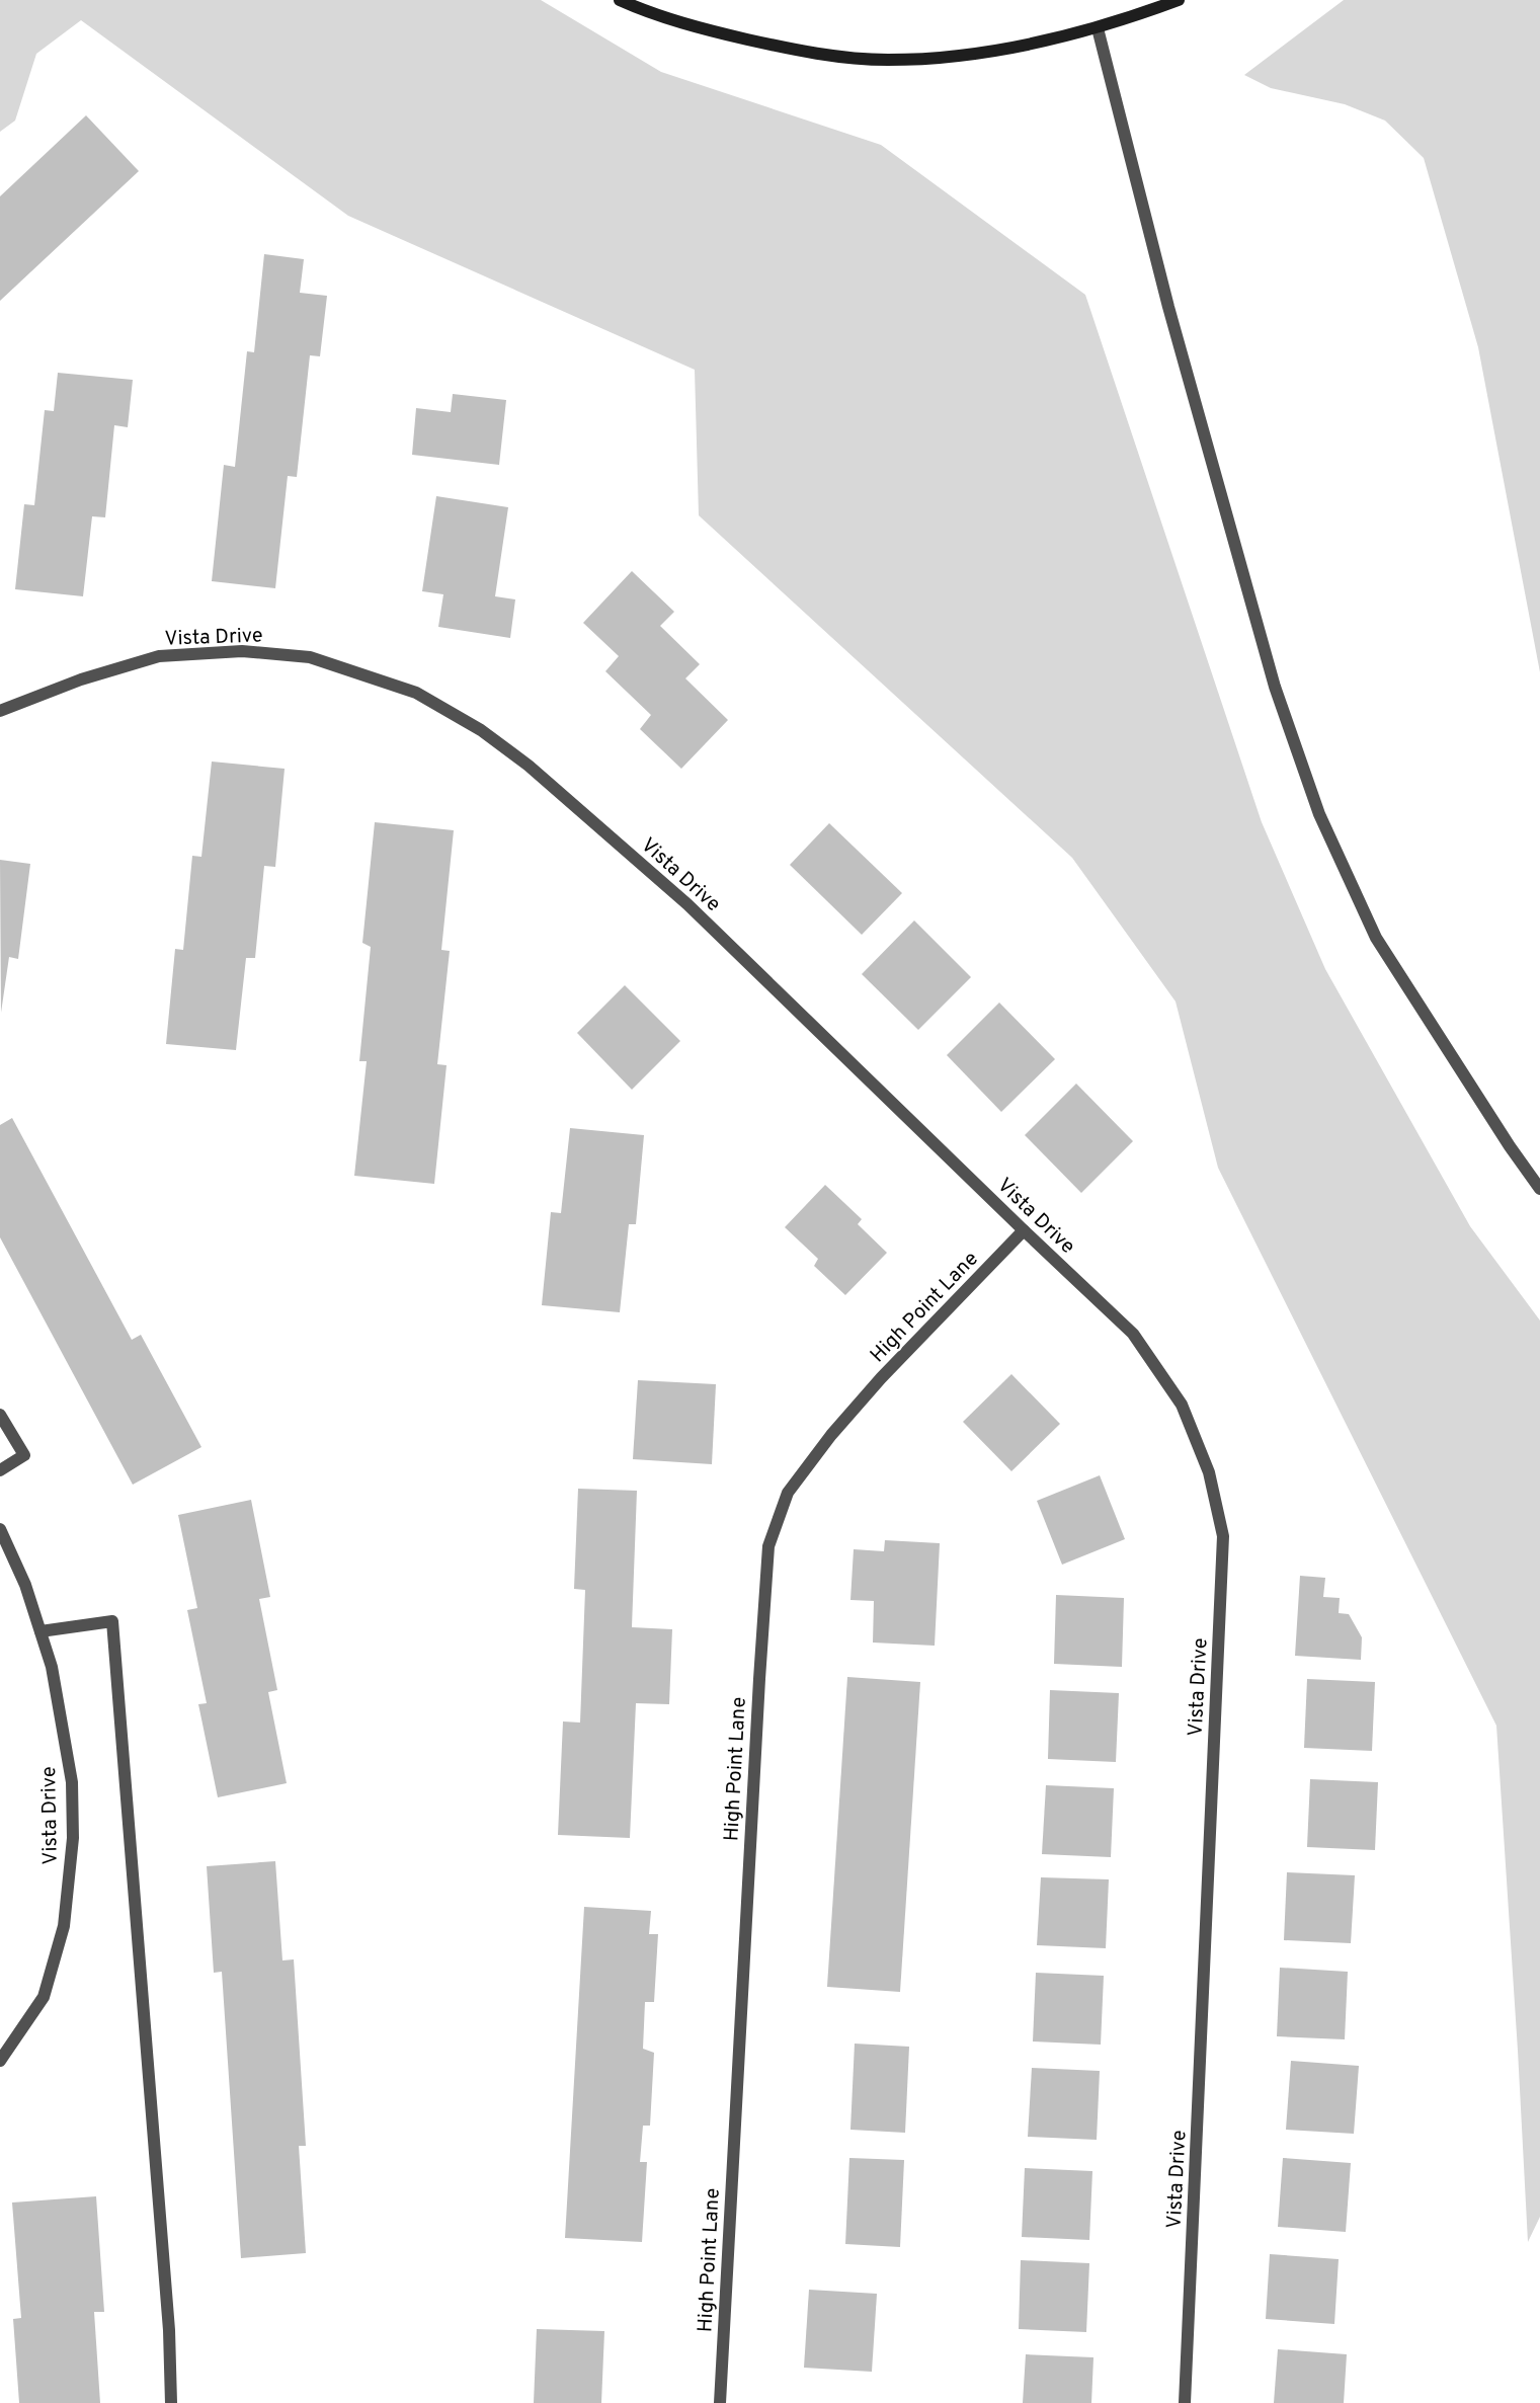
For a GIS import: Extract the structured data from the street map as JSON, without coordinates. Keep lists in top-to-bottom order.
{
  "streets": {
    "street": ["Vista Drive", "High Point Lane"]
  },
  "crossings": [
    ["Vista Drive", "High Point Lane"]
  ]
}
